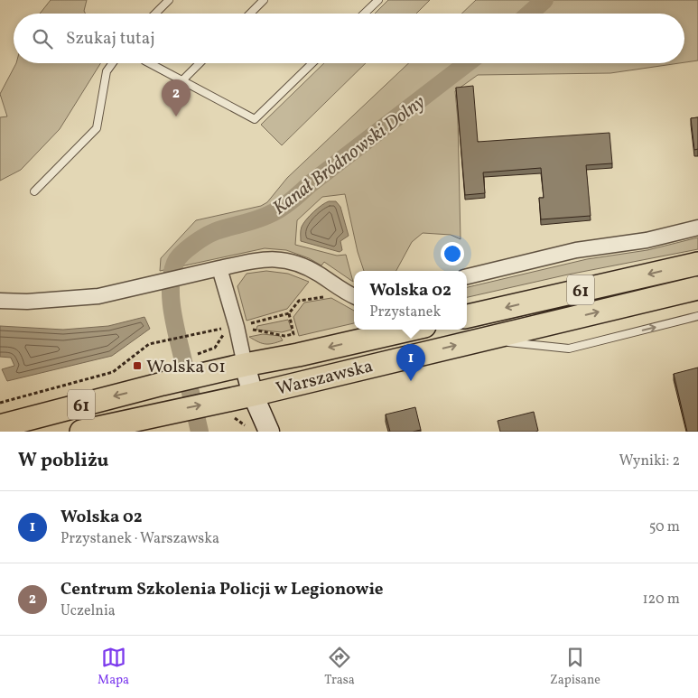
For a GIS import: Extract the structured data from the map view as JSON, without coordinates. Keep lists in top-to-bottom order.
{
  "streets": {
    "main road": ["61", "Warszawska"]
  },
  "water": ["Kanał Bródnowski Dolny"],
  "places": {
    "transit": ["Wolska 01"]
  },
  "page": {
    "search": "Szukaj tutaj",
    "pins": ["2", "1"],
    "popup": ["Wolska 02", "Przystanek"],
    "heading": ["W pobliżu", "Wyniki: 2"],
    "list": [
      {
        "mark": "1",
        "name": "Wolska 02",
        "note": "Przystanek · Warszawska",
        "value": "50 m"
      },
      {
        "mark": "2",
        "name": "Centrum Szkolenia Policji w Legionowie",
        "note": "Uczelnia",
        "value": "120 m"
      }
    ],
    "nav": ["Mapa", "Trasa", "Zapisane"]
  }
}
